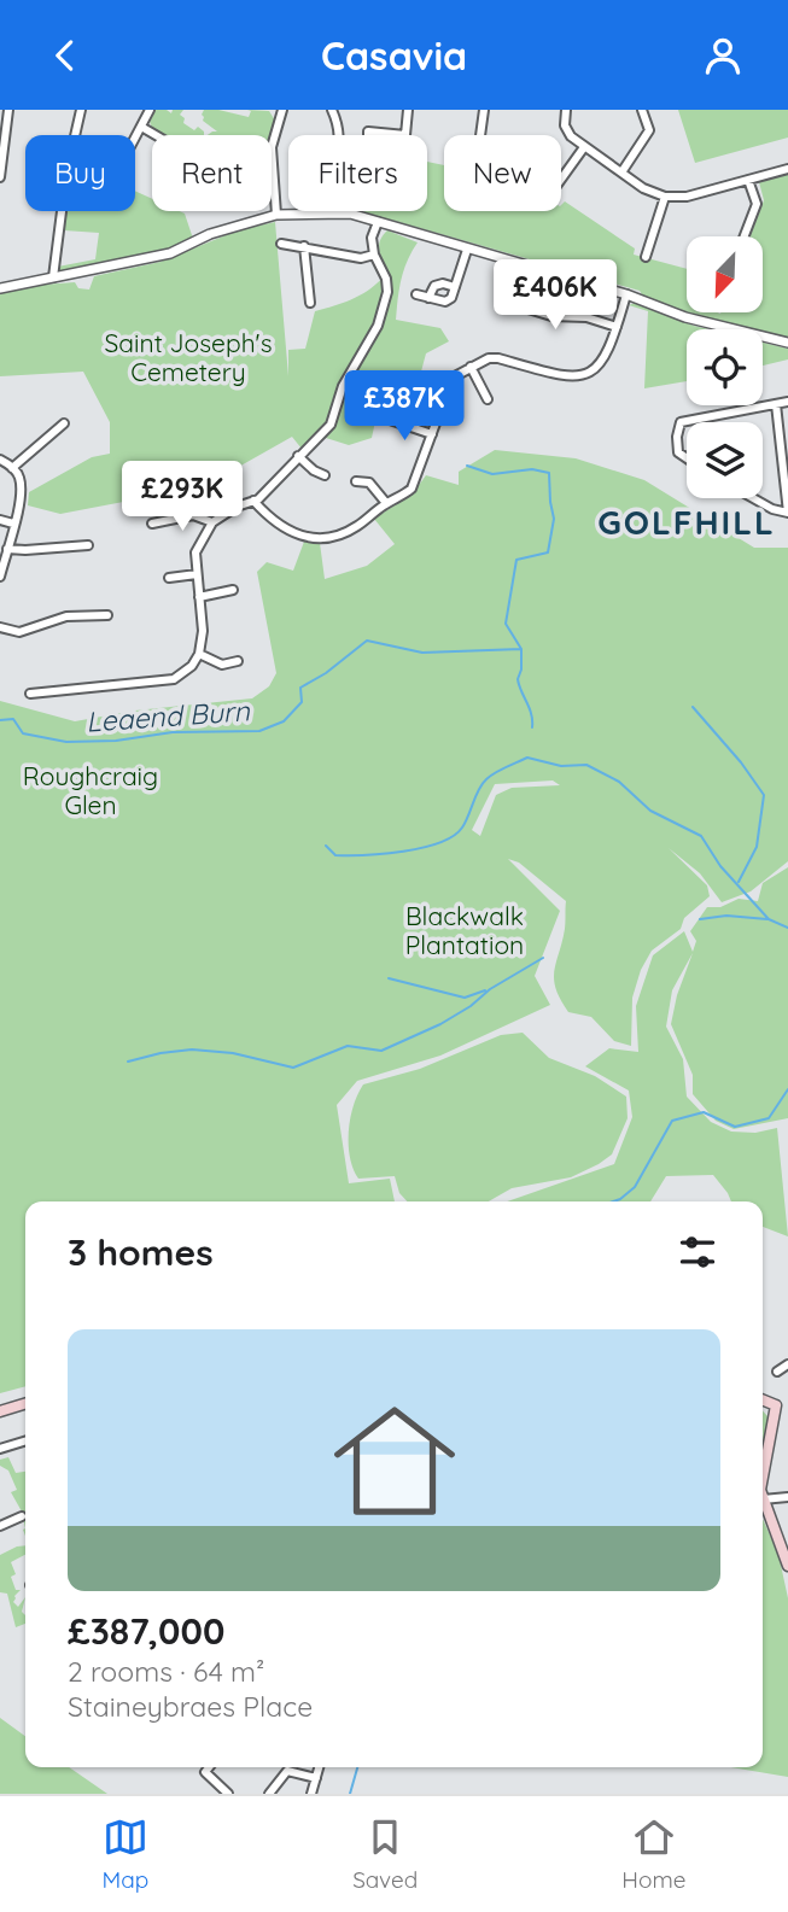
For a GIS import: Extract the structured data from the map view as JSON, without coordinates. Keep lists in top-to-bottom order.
{
  "districts": ["GOLFHILL"],
  "water": ["Leaend Burn"],
  "parks": ["Saint Joseph's Cemetery", "Roughcraig Glen", "Blackwalk Plantation"],
  "north": "bottom left",
  "page": {
    "header": "Casavia",
    "chip": [
      "Buy",
      "Rent",
      "Filters",
      "New"
    ],
    "price": ["£406K", "£387K", "£293K"],
    "heading": "3 homes",
    "list": [
      {
        "name": "£387,000",
        "note": "2 rooms · 64 m² · Staineybraes Place"
      }
    ],
    "tabs": ["Map", "Saved", "Home"]
  }
}
